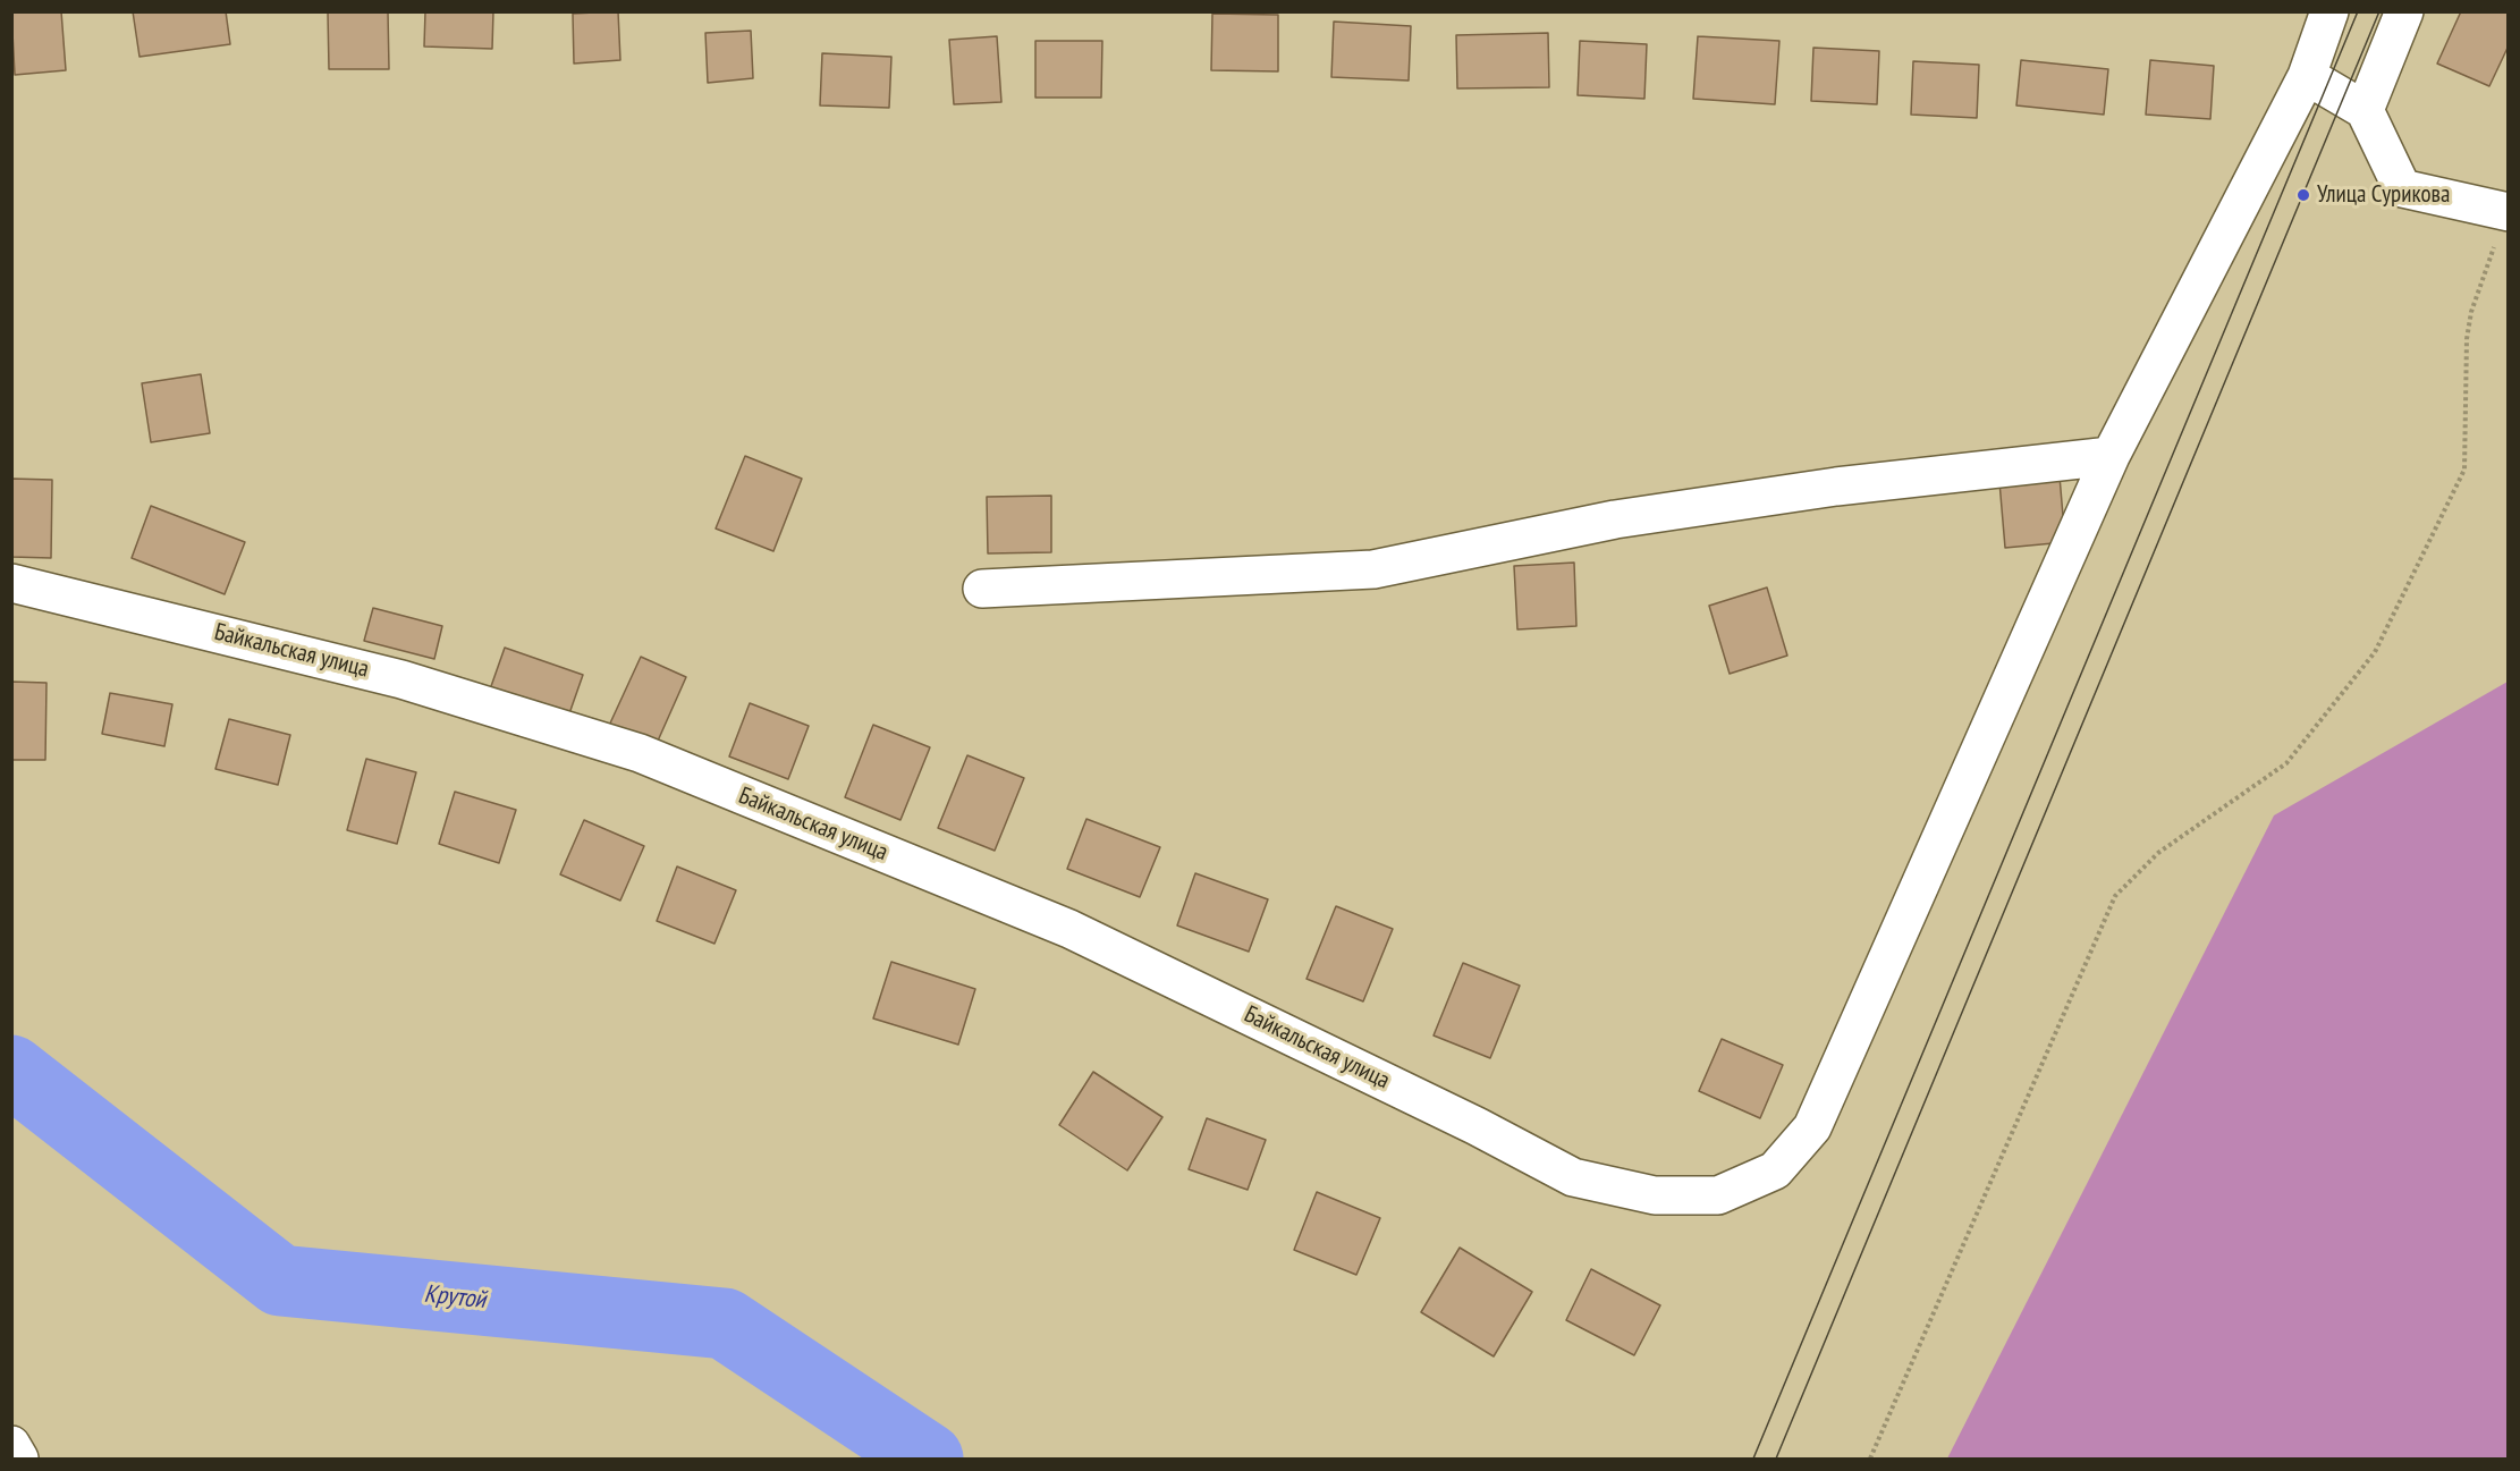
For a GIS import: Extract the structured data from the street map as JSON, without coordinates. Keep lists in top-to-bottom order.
{
  "streets": {
    "street": ["Байкальская улица"]
  },
  "water": ["Крутой"],
  "places": ["Улица Сурикова"]
}
